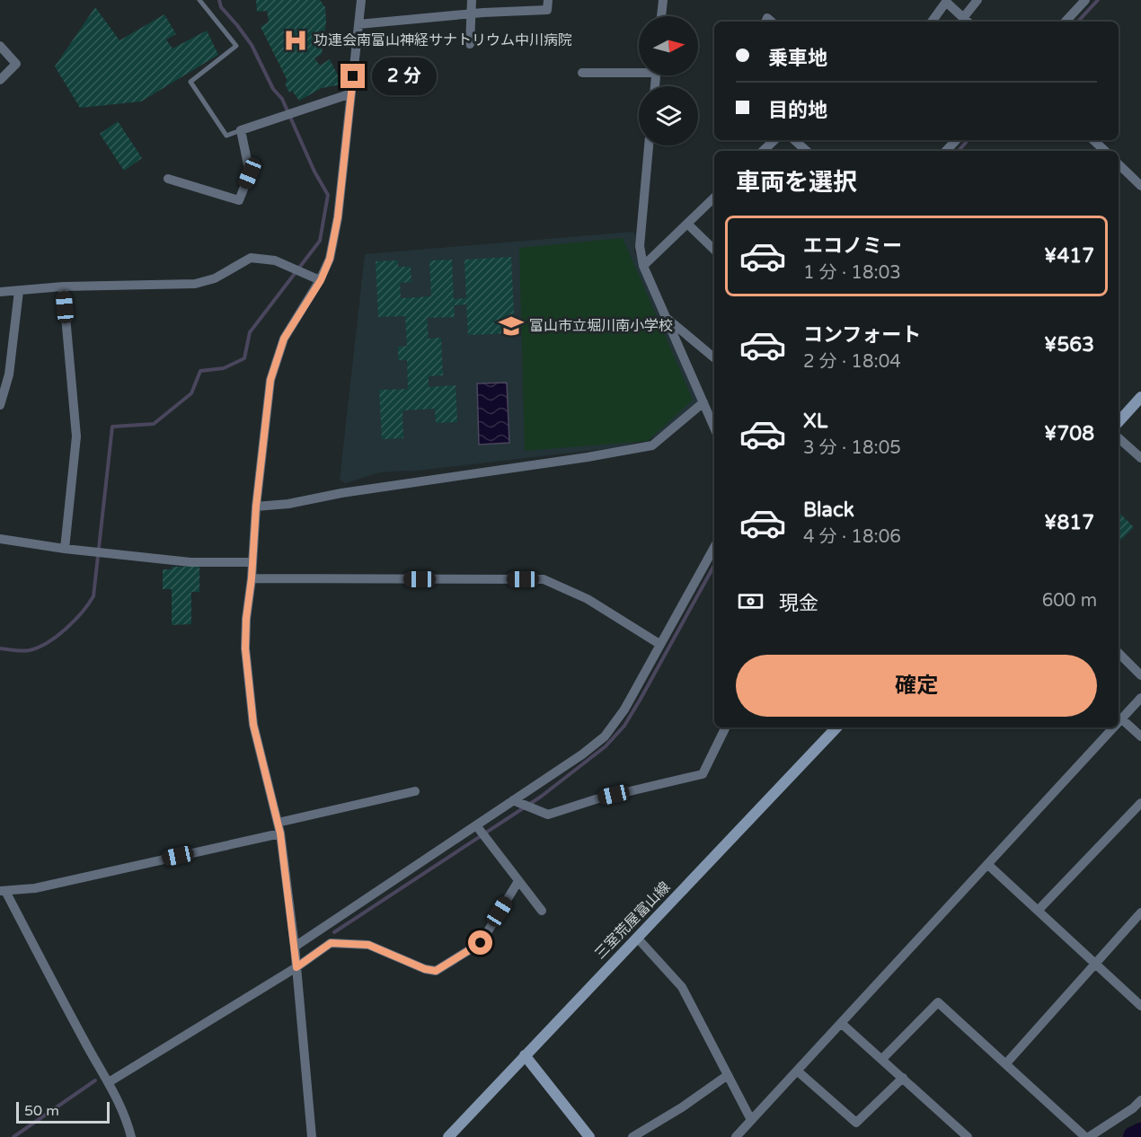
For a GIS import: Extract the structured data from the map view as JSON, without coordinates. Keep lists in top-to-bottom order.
{
  "streets": {
    "main road": ["三室荒屋富山線"]
  },
  "places": {
    "hospital": ["功連会南富山神経サナトリウム中川病院"],
    "school or university": ["富山市立堀川南小学校"]
  },
  "scale_bar": "50 m",
  "north": "right",
  "page": {
    "banner": ["乗車地", "目的地"],
    "bubble": "2 分",
    "heading": "車両を選択",
    "list": [
      {
        "name": "エコノミー",
        "note": "1 分 · 18:03",
        "value": "¥417"
      },
      {
        "name": "コンフォート",
        "note": "2 分 · 18:04",
        "value": "¥563"
      },
      {
        "name": "XL",
        "note": "3 分 · 18:05",
        "value": "¥708"
      },
      {
        "name": "Black",
        "note": "4 分 · 18:06",
        "value": "¥817"
      }
    ],
    "pay": ["現金", "600 m"],
    "buttons": "確定",
    "scale": "50 m"
  }
}
